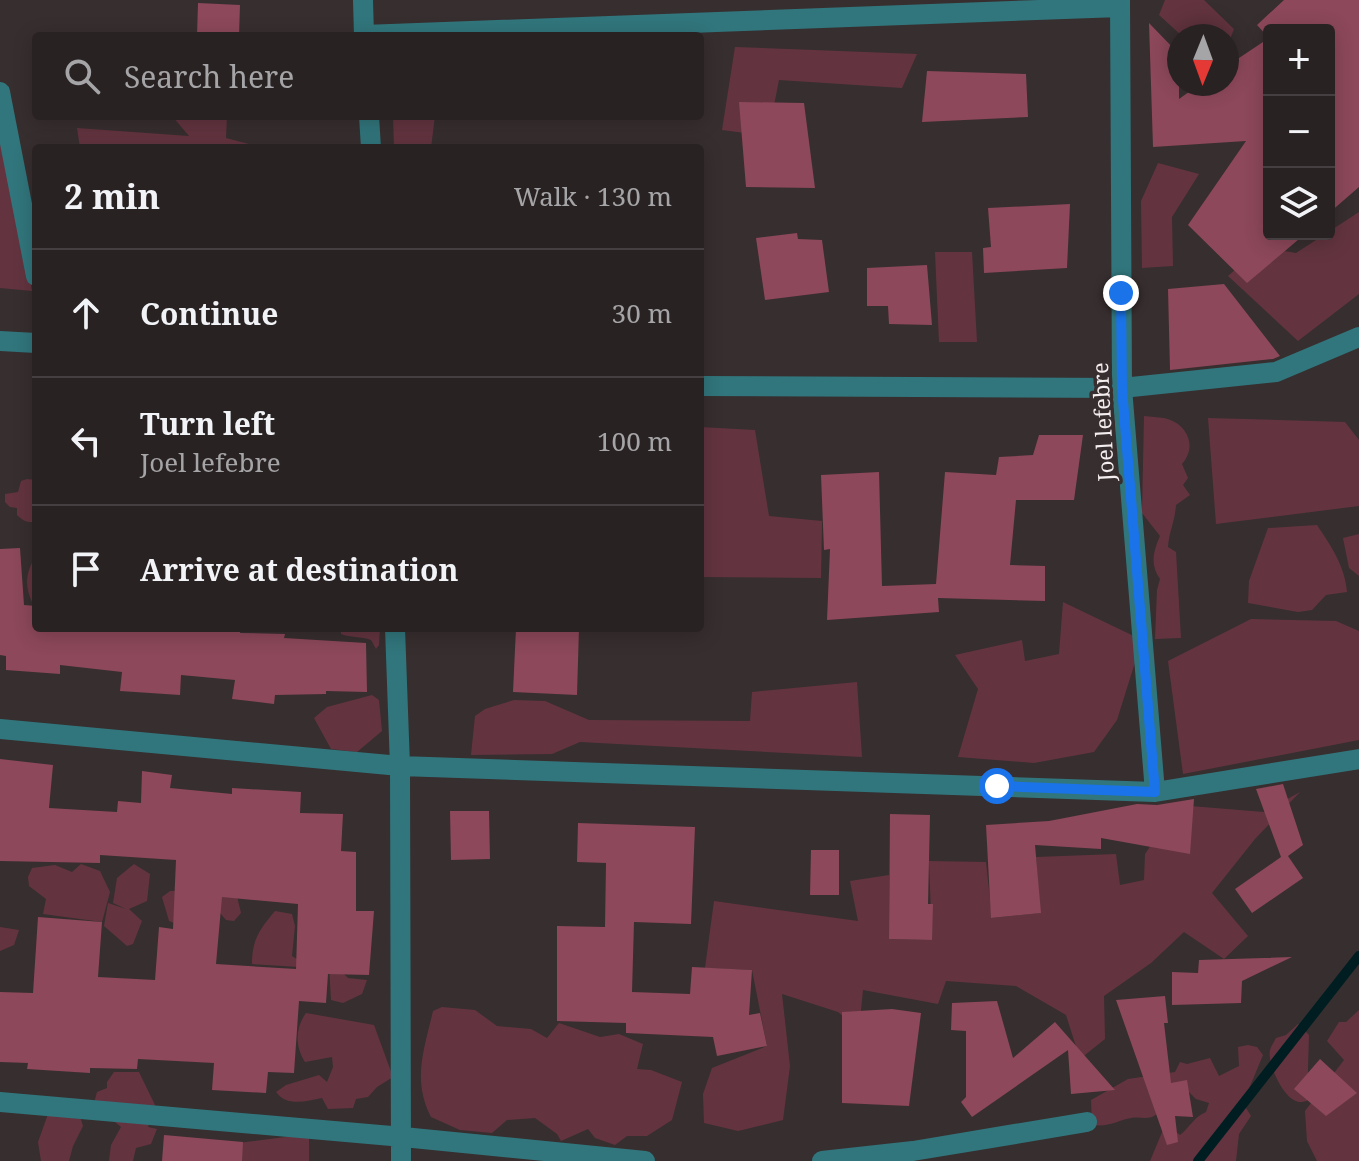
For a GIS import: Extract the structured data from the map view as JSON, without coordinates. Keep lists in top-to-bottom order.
{
  "streets": {
    "street": ["Joel lefebre"]
  },
  "north": "bottom",
  "page": {
    "map_buttons": ["+", "−"],
    "search": "Search here",
    "heading": ["2 min", "Walk · 130 m"],
    "list": [
      ["Continue", "30 m"],
      ["Turn left", "Joel lefebre", "100 m"],
      "Arrive at destination"
    ]
  }
}
